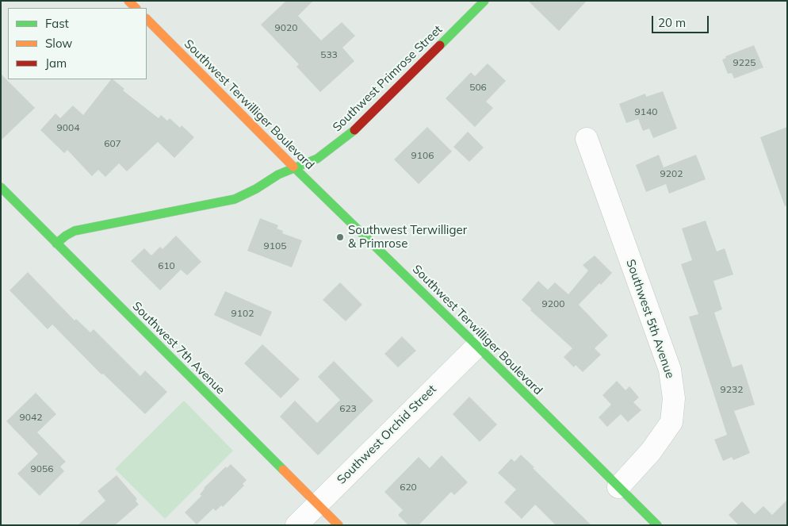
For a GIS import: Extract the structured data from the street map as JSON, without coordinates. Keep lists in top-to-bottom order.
{
  "streets": {
    "street": [
      "Southwest Primrose Street",
      "Southwest Terwilliger Boulevard",
      "Southwest 5th Avenue",
      "Southwest 7th Avenue",
      "Southwest Orchid Street"
    ]
  },
  "crossings": [
    ["Southwest Primrose Street", "Southwest Terwilliger Boulevard"],
    ["Southwest Primrose Street", "Southwest 7th Avenue"],
    ["Southwest Terwilliger Boulevard", "Southwest 5th Avenue"],
    ["Southwest Terwilliger Boulevard", "Southwest Orchid Street"],
    ["Southwest 7th Avenue", "Southwest Orchid Street"]
  ],
  "places": ["Southwest Terwilliger & Primrose"],
  "house_numbers": [
    "9020",
    "533",
    "9225",
    "506",
    "9140",
    "9004",
    "607",
    "9106",
    "9202",
    "9105",
    "610",
    "9200",
    "9102",
    "9232",
    "623",
    "9042",
    "9056",
    "620"
  ],
  "legend": ["Fast", "Slow", "Jam"],
  "scale_bar": "20 m"
}
